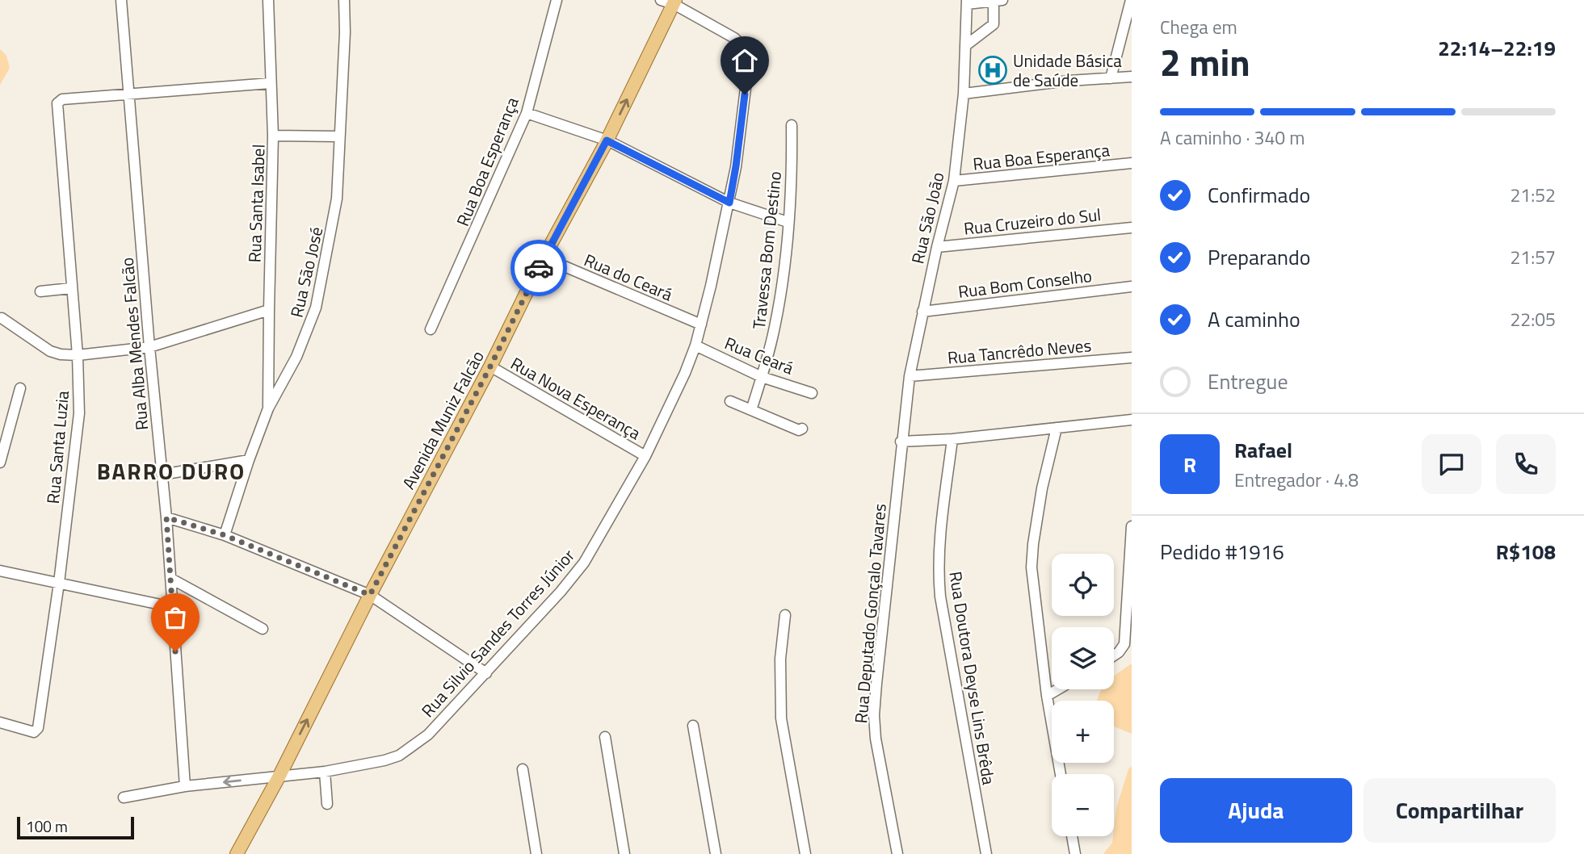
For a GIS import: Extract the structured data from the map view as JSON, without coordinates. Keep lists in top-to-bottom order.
{
  "streets": {
    "main road": ["Avenida Muniz Falcão"],
    "street": [
      "Rua Boa Esperança",
      "Rua Santa Isabel",
      "Rua São João",
      "Rua Cruzeiro do Sul",
      "Travessa Bom Destino",
      "Rua São José",
      "Rua do Ceará",
      "Rua Bom Conselho",
      "Rua Alba Mendes Falcão",
      "Rua Tancrêdo Neves",
      "Rua Ceará",
      "Rua Nova Esperança",
      "Rua Santa Luzia",
      "Rua Deputado Gonçalo Tavares",
      "Rua Silvio Sandes Torres Júnior",
      "Rua Doutora Deyse Lins Brêda"
    ]
  },
  "crossings": [
    ["Rua Boa Esperança", "Rua São João"],
    ["Rua Santa Isabel", "Rua São José"],
    ["Rua São João", "Rua Cruzeiro do Sul"],
    ["Rua São João", "Rua Bom Conselho"],
    ["Rua São João", "Rua Tancrêdo Neves"],
    ["Rua São João", "Rua Deputado Gonçalo Tavares"],
    ["Travessa Bom Destino", "Rua Ceará"],
    ["Rua do Ceará", "Avenida Muniz Falcão"],
    ["Rua do Ceará", "Rua Silvio Sandes Torres Júnior"],
    ["Rua Alba Mendes Falcão", "Rua Santa Luzia"],
    ["Rua Alba Mendes Falcão", "Rua Silvio Sandes Torres Júnior"],
    ["Rua Ceará", "Rua Silvio Sandes Torres Júnior"],
    ["Rua Nova Esperança", "Avenida Muniz Falcão"],
    ["Rua Nova Esperança", "Rua Silvio Sandes Torres Júnior"],
    ["Avenida Muniz Falcão", "Rua Silvio Sandes Torres Júnior"]
  ],
  "one_way": ["Avenida Muniz Falcão"],
  "districts": ["BARRO DURO"],
  "places": {
    "hospital": ["Unidade Básica de Saúde"]
  },
  "scale_bar": "100 m",
  "page": {
    "heading": ["2 min", "Chega em", "22:14–22:19"],
    "panel": [
      "Rafael",
      "Entregador · 4.8",
      "Pedido #1916",
      "R$108"
    ],
    "bar": "A caminho · 340 m",
    "list": [
      ["Confirmado", "21:52"],
      ["Preparando", "21:57"],
      ["A caminho", "22:05"],
      "Entregue"
    ],
    "round": "R",
    "map_buttons": ["+", "−"],
    "buttons": ["Ajuda", "Compartilhar"],
    "scale": "100 m"
  }
}
